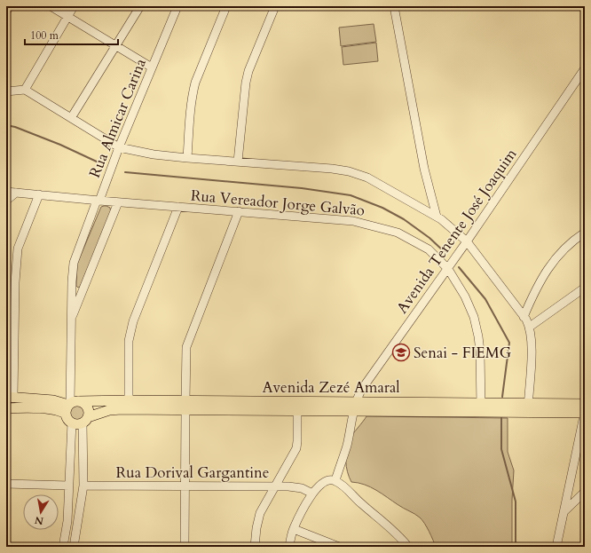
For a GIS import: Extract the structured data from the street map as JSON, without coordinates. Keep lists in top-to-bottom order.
{
  "streets": {
    "main road": ["Avenida Zezé Amaral"],
    "street": [
      "Rua Almicar Carina",
      "Rua Vereador Jorge Galvão",
      "Avenida Tenente José Joaquim",
      "Rua Dorival Gargantine"
    ]
  },
  "crossings": [
    ["Rua Almicar Carina", "Rua Vereador Jorge Galvão"],
    ["Rua Almicar Carina", "Avenida Zezé Amaral"],
    ["Rua Vereador Jorge Galvão", "Avenida Tenente José Joaquim"],
    ["Rua Vereador Jorge Galvão", "Avenida Zezé Amaral"],
    ["Avenida Tenente José Joaquim", "Avenida Zezé Amaral"]
  ],
  "places": {
    "school or university": ["Senai - FIEMG"]
  },
  "scale_bar": "100 m",
  "north": "bottom"
}
